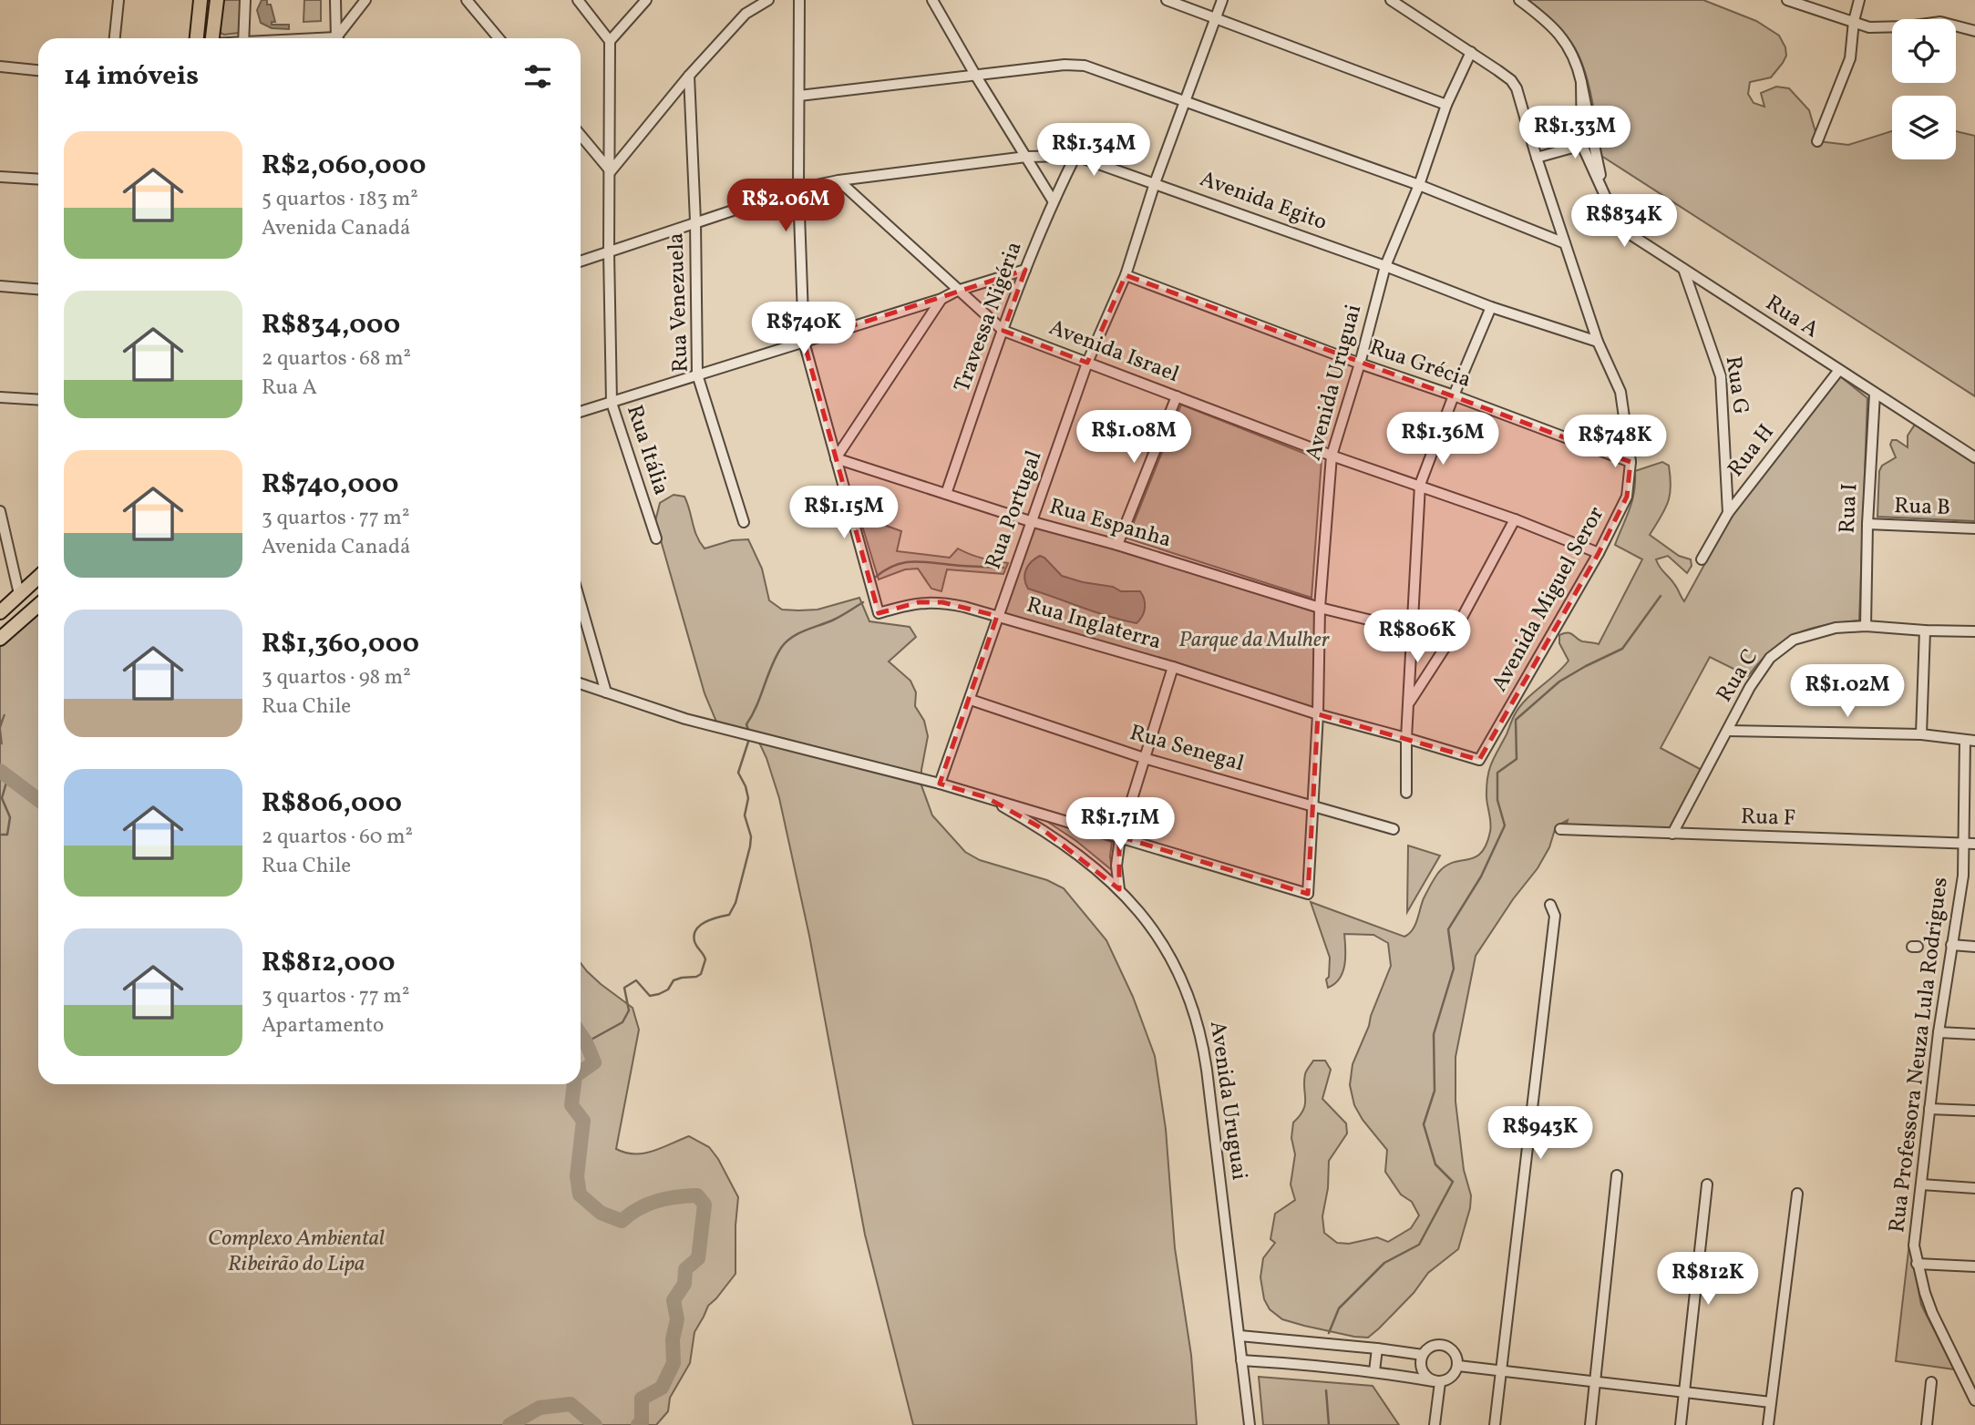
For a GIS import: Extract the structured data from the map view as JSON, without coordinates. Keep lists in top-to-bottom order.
{
  "streets": {
    "street": [
      "Avenida Egito",
      "Rua Venezuela",
      "Travessa Nigéria",
      "Rua A",
      "Avenida Israel",
      "Rua Grécia",
      "Avenida Uruguai",
      "Rua G",
      "Rua Itália",
      "Rua H",
      "Rua B",
      "Rua I",
      "Rua Portugal",
      "Rua Espanha",
      "Avenida Miguel Seror",
      "Rua Inglaterra",
      "Rua C",
      "Rua Senegal",
      "Rua F",
      "Rua Professora Neuza Lula Rodrigues"
    ]
  },
  "crossings": [
    ["Avenida Egito", "Rua Venezuela"],
    ["Avenida Egito", "Travessa Nigéria"],
    ["Avenida Egito", "Avenida Israel"],
    ["Avenida Egito", "Avenida Uruguai"],
    ["Avenida Egito", "Rua Itália"],
    ["Avenida Egito", "Rua Portugal"],
    ["Avenida Egito", "Avenida Miguel Seror"],
    ["Travessa Nigéria", "Avenida Israel"],
    ["Travessa Nigéria", "Rua Espanha"],
    ["Rua A", "Rua G"],
    ["Rua A", "Rua H"],
    ["Rua A", "Rua I"],
    ["Avenida Israel", "Avenida Uruguai"],
    ["Avenida Israel", "Rua Portugal"],
    ["Avenida Israel", "Avenida Miguel Seror"],
    ["Rua Grécia", "Avenida Uruguai"],
    ["Rua Grécia", "Rua Portugal"],
    ["Rua Grécia", "Avenida Miguel Seror"],
    ["Avenida Uruguai", "Rua Espanha"],
    ["Avenida Uruguai", "Avenida Miguel Seror"],
    ["Avenida Uruguai", "Rua Inglaterra"],
    ["Avenida Uruguai", "Rua Senegal"],
    ["Rua G", "Rua H"],
    ["Rua B", "Rua I"],
    ["Rua I", "Rua C"],
    ["Rua Portugal", "Rua Espanha"],
    ["Rua Portugal", "Rua Inglaterra"],
    ["Rua Portugal", "Rua Senegal"],
    ["Rua Espanha", "Rua Inglaterra"],
    ["Avenida Miguel Seror", "Rua Inglaterra"],
    ["Rua C", "Rua F"],
    ["Rua F", "Rua Professora Neuza Lula Rodrigues"]
  ],
  "parks": ["Parque da Mulher", "Complexo Ambiental Ribeirão do Lipa"],
  "page": {
    "heading": "14 imóveis",
    "price": [
      "R$1.33M",
      "R$1.34M",
      "R$2.06M",
      "R$834K",
      "R$740K",
      "R$1.08M",
      "R$1.36M",
      "R$748K",
      "R$1.15M",
      "R$806K",
      "R$1.02M",
      "R$1.71M",
      "R$943K",
      "R$812K"
    ],
    "list": [
      {
        "name": "R$2,060,000",
        "note": "5 quartos · 183 m² · Avenida Canadá"
      },
      {
        "name": "R$834,000",
        "note": "2 quartos · 68 m² · Rua A"
      },
      {
        "name": "R$740,000",
        "note": "3 quartos · 77 m² · Avenida Canadá"
      },
      {
        "name": "R$1,360,000",
        "note": "3 quartos · 98 m² · Rua Chile"
      },
      {
        "name": "R$806,000",
        "note": "2 quartos · 60 m² · Rua Chile"
      },
      {
        "name": "R$812,000",
        "note": "3 quartos · 77 m² · Apartamento"
      }
    ]
  }
}
